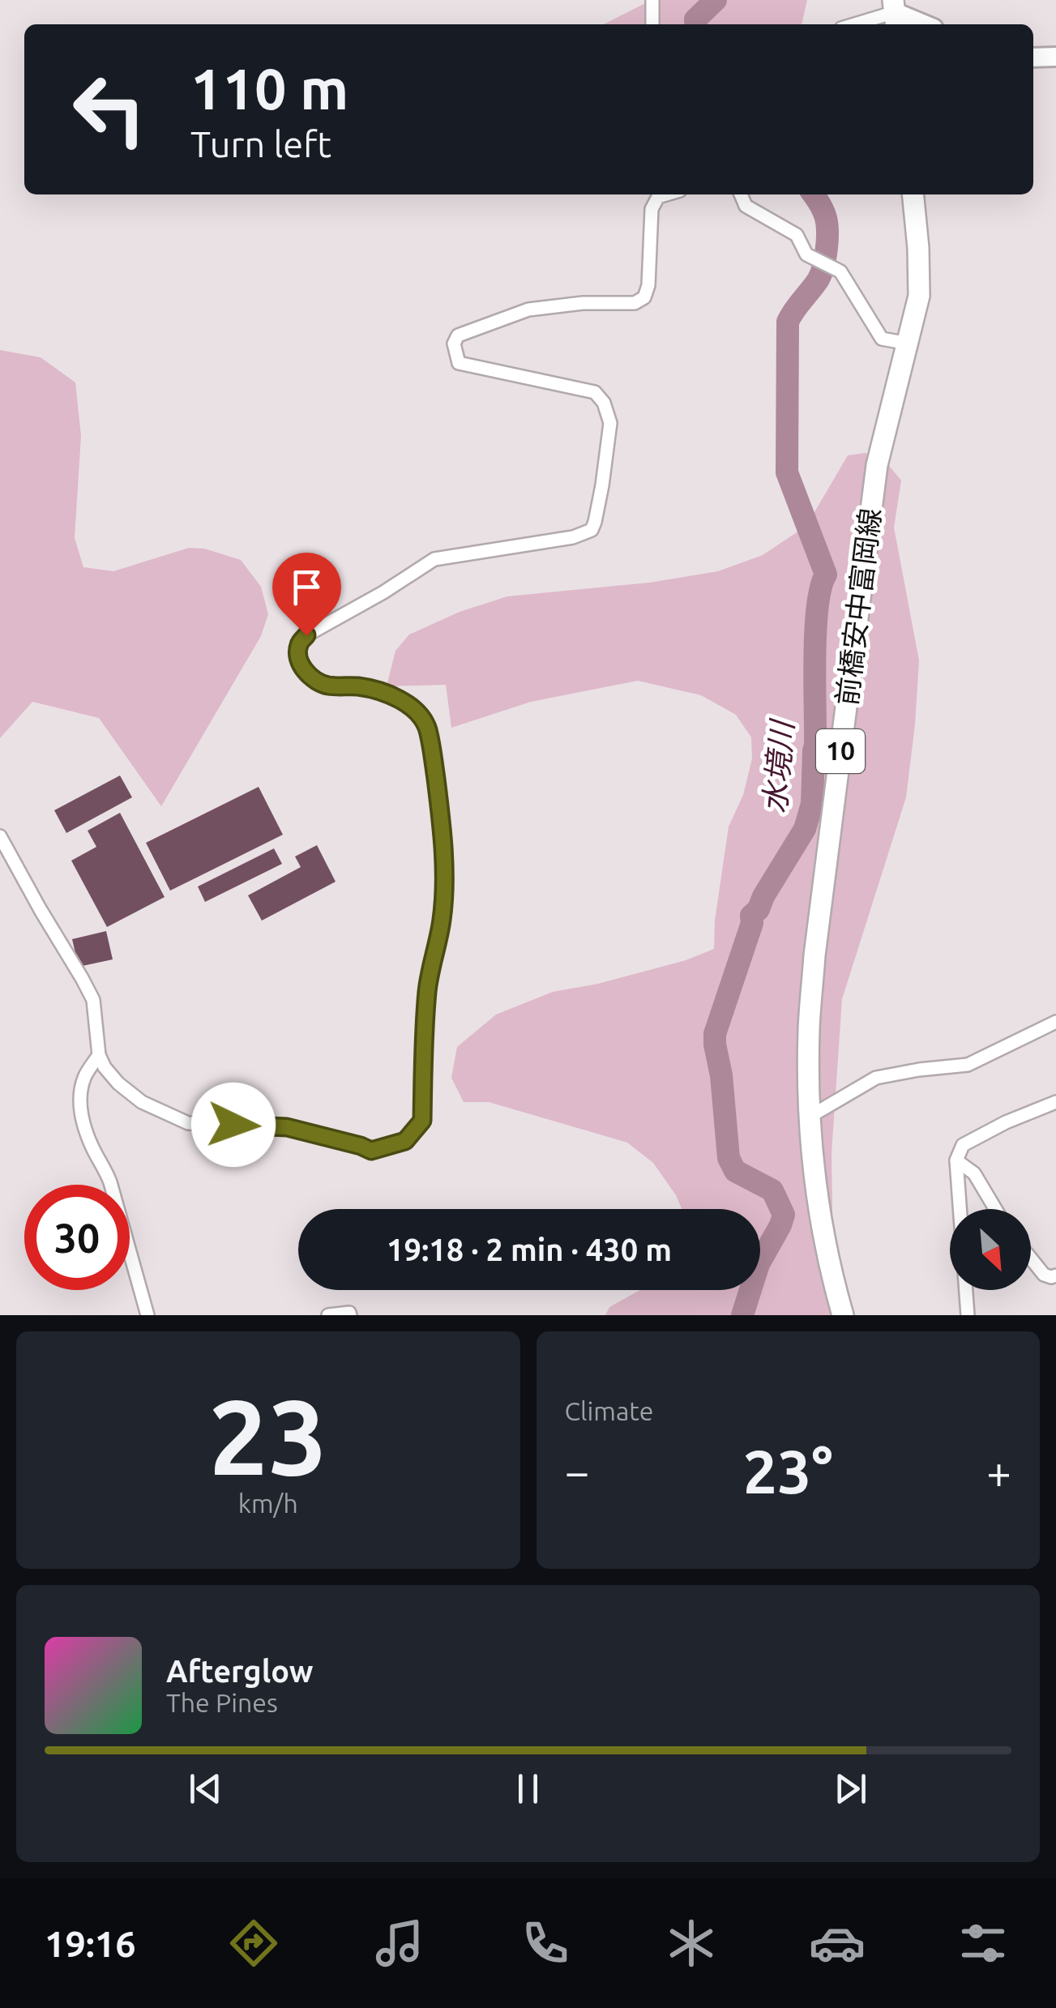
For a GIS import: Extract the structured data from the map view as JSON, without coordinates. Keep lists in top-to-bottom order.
{
  "streets": {
    "main road": ["前橋安中富岡線", "10"]
  },
  "water": ["水境川"],
  "north": "bottom right",
  "page": {
    "turn": ["110 m", "Turn left"],
    "limit": "30",
    "trip": "19:18 · 2 min · 430 m",
    "tile": [
      ["23", "km/h"],
      "Climate"
    ],
    "heat": ["−", "23°", "+"],
    "song": ["Afterglow", "The Pines"],
    "tabs": "19:16"
  }
}
